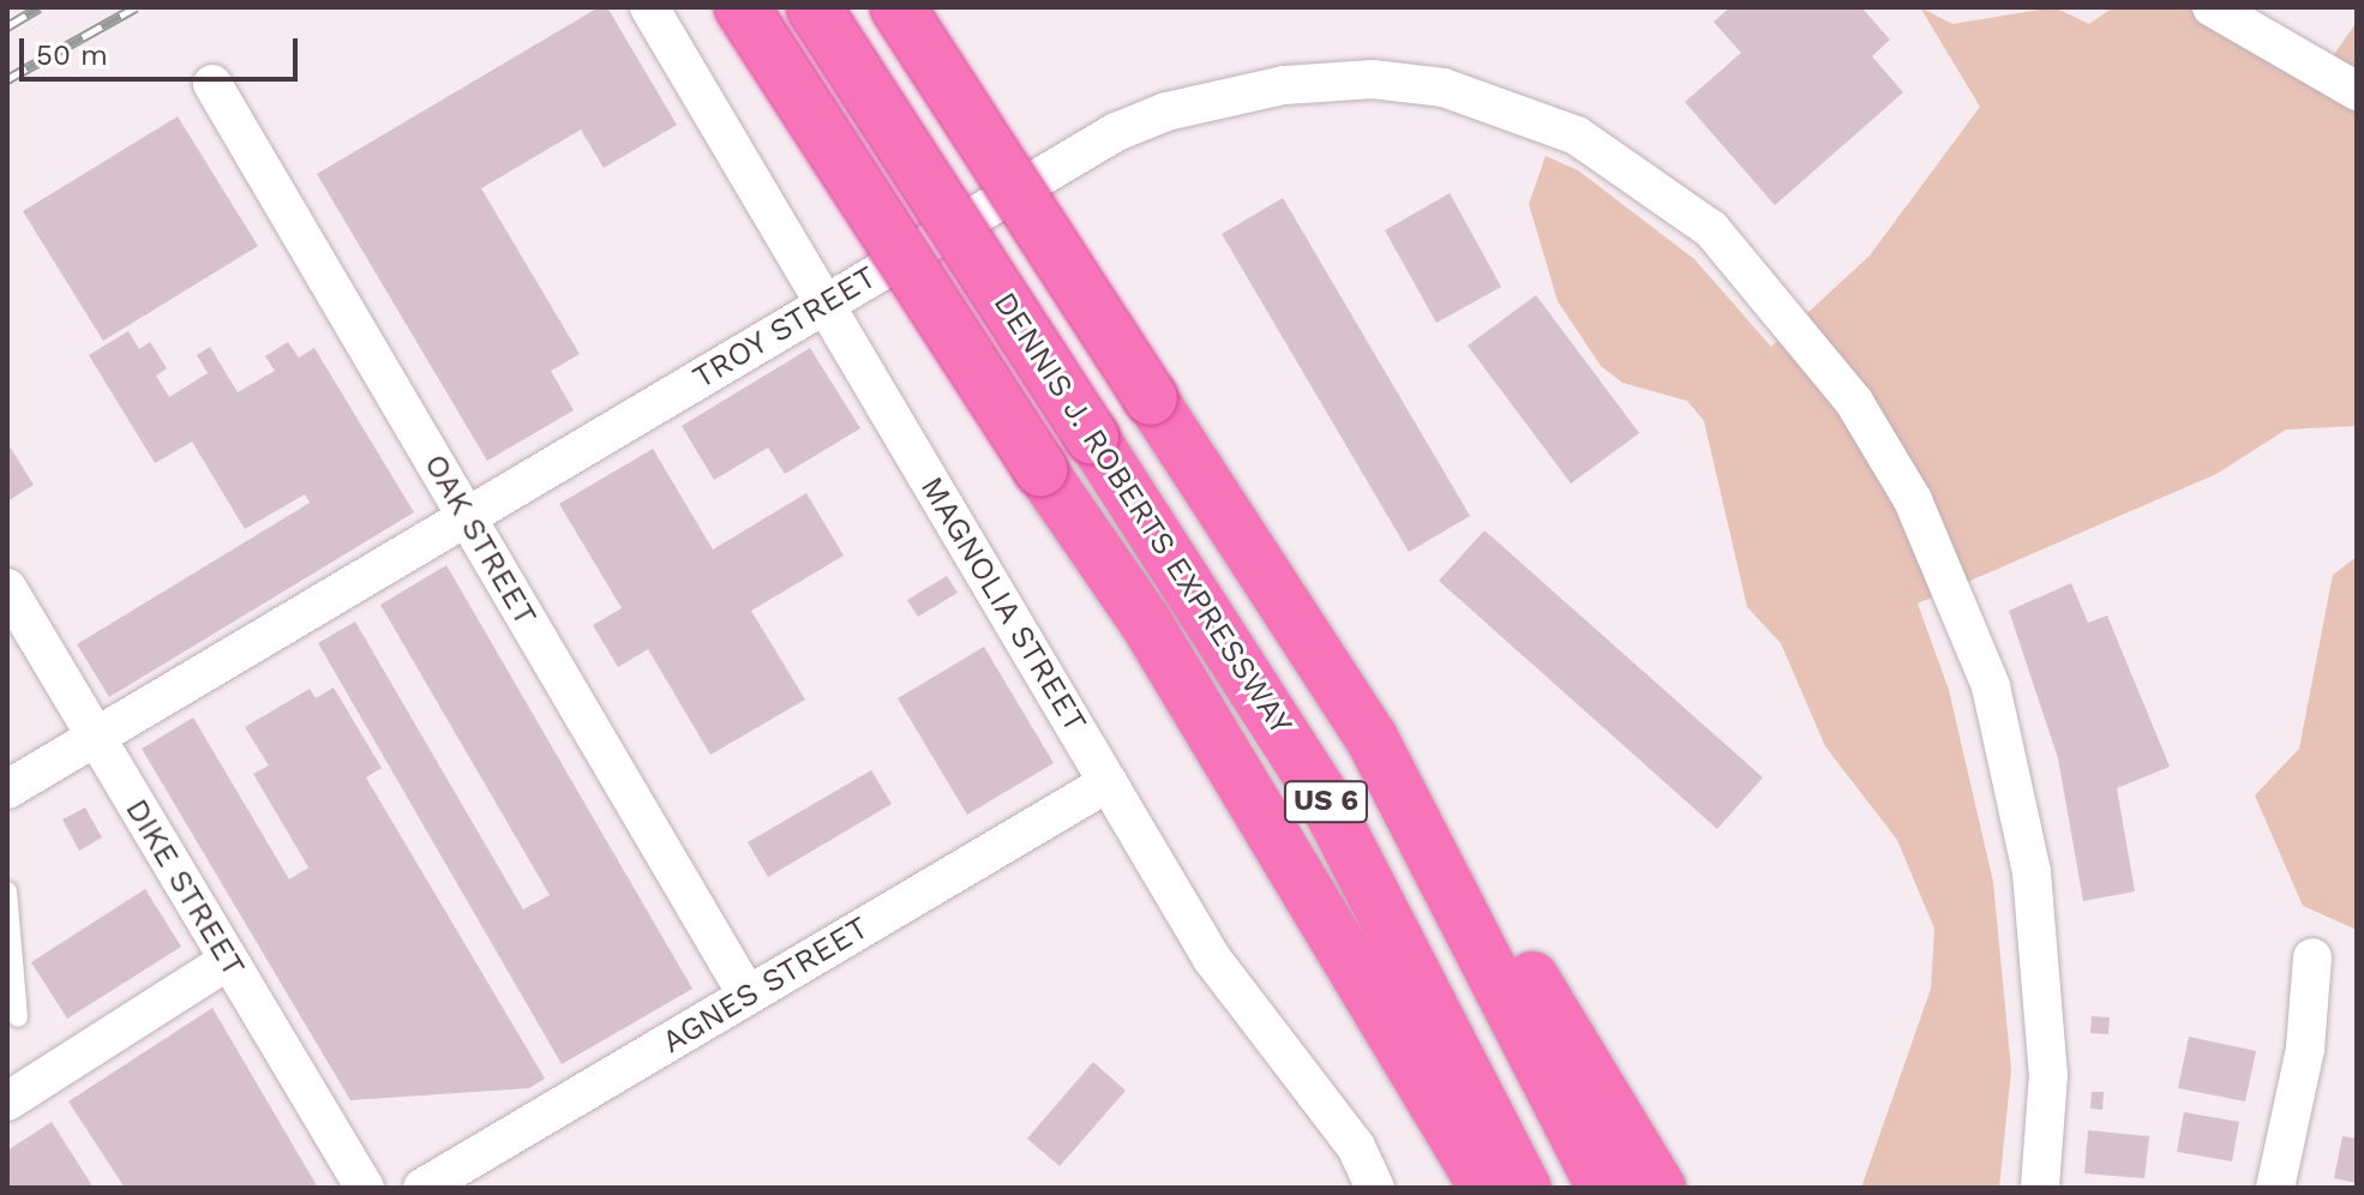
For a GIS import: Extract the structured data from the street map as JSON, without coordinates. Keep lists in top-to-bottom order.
{
  "streets": {
    "highway": ["DENNIS J. ROBERTS EXPRESSWAY", "US 6"],
    "street": [
      "TROY STREET",
      "OAK STREET",
      "MAGNOLIA STREET",
      "DIKE STREET",
      "AGNES STREET"
    ]
  },
  "crossings": [
    ["TROY STREET", "OAK STREET"],
    ["TROY STREET", "MAGNOLIA STREET"],
    ["TROY STREET", "DIKE STREET"],
    ["OAK STREET", "AGNES STREET"],
    ["MAGNOLIA STREET", "AGNES STREET"]
  ],
  "scale_bar": "50 m"
}
